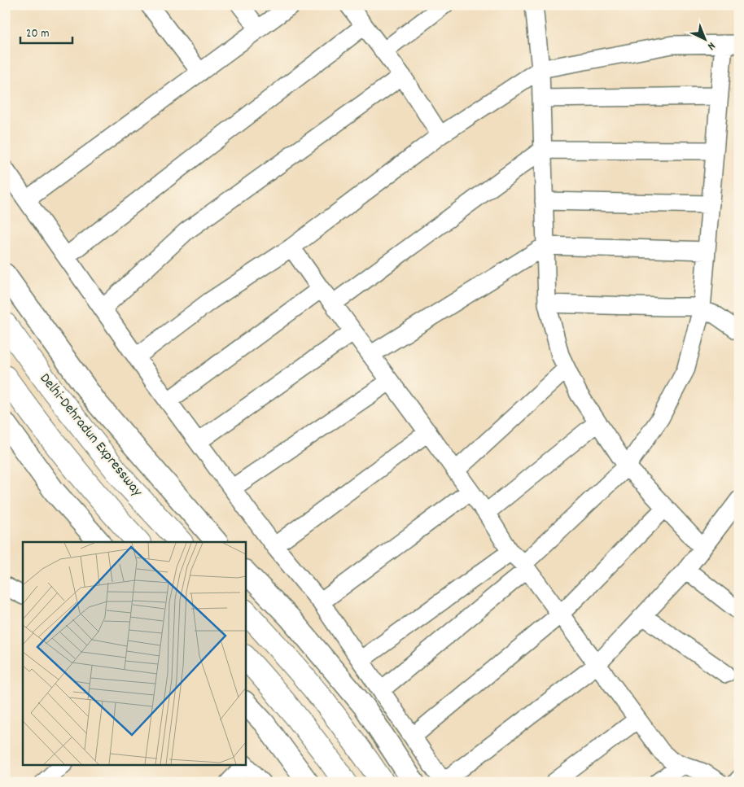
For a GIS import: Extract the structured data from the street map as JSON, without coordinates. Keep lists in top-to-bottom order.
{
  "streets": {
    "highway": ["Delhi-Dehradun Expressway"]
  },
  "scale_bar": "20 m",
  "north": "bottom right"
}
